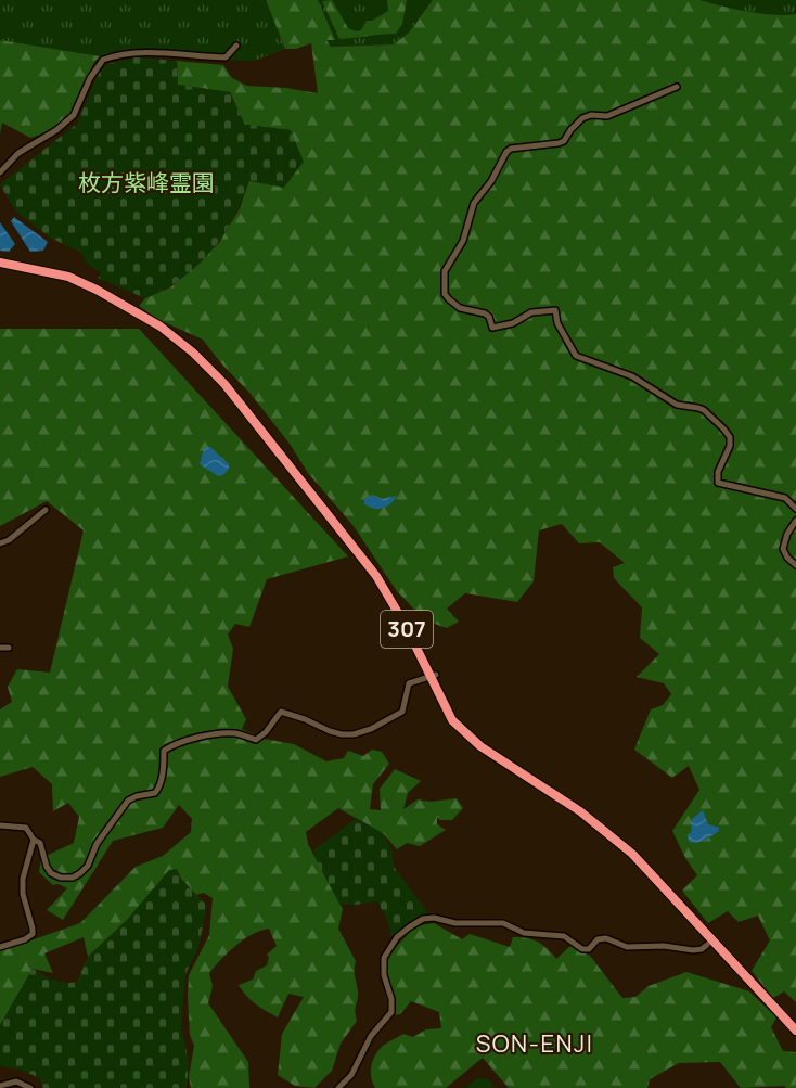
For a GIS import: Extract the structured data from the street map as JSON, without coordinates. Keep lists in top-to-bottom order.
{
  "streets": {
    "highway": ["307"]
  },
  "districts": ["SON-ENJI"],
  "parks": ["枚方紫峰霊園"]
}
